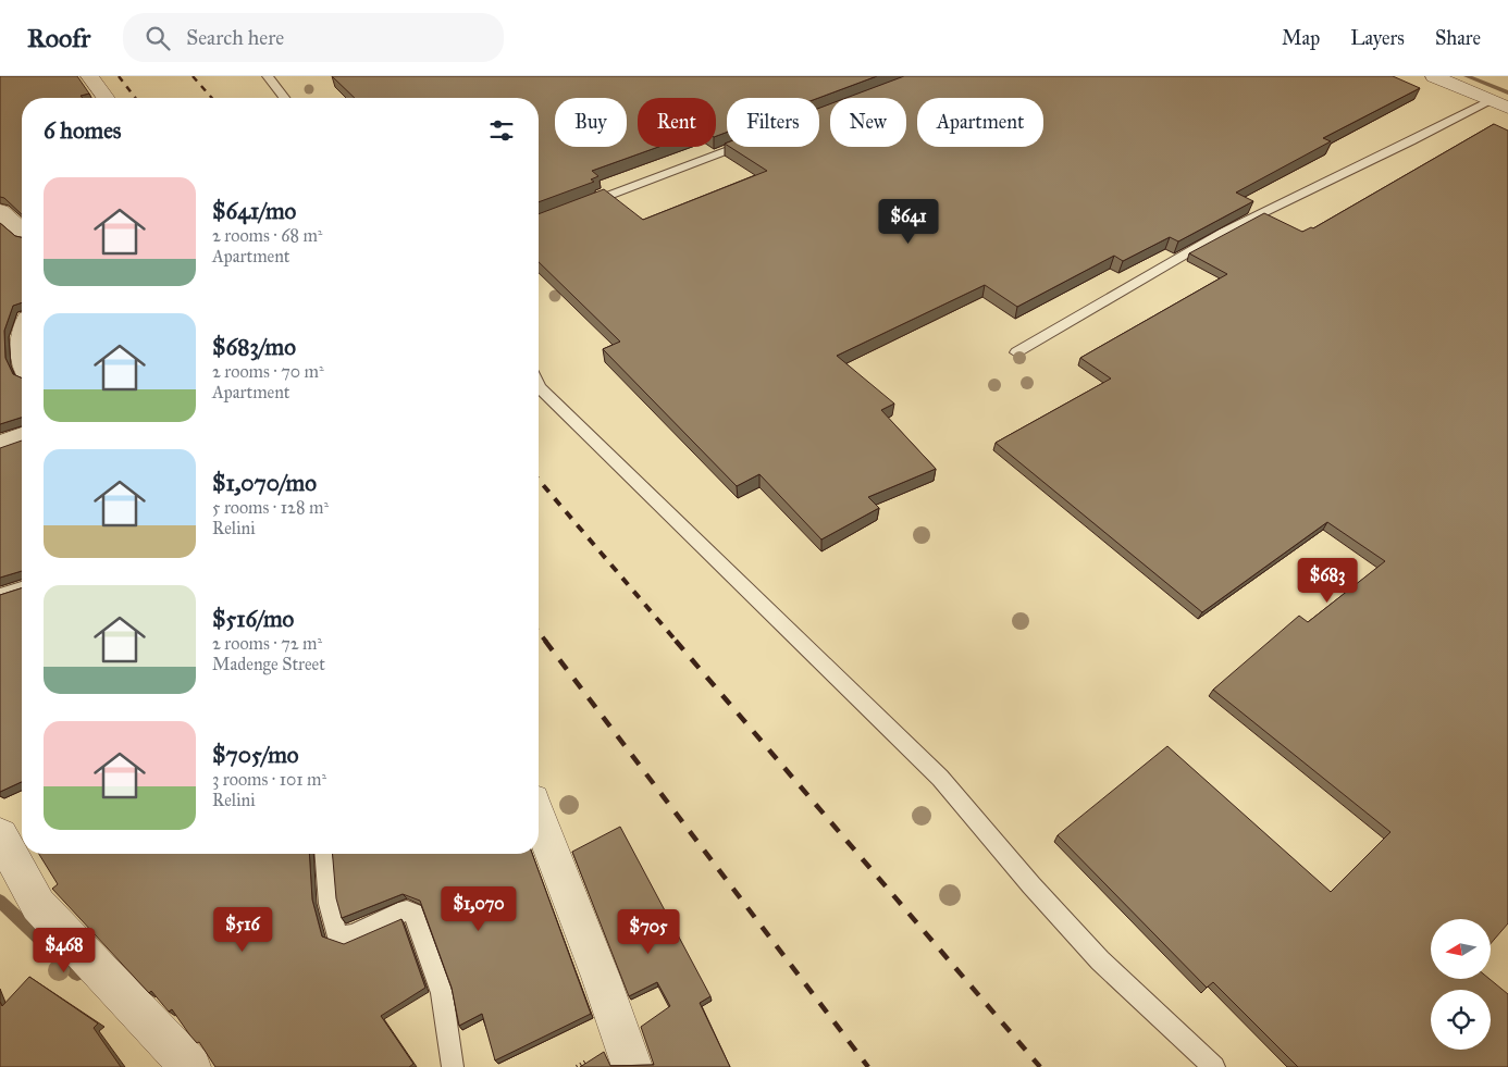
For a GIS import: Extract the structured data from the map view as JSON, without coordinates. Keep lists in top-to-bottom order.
{
  "north": "left",
  "page": {
    "header": "Roofr",
    "search": "Search here",
    "nav": ["Map", "Layers", "Share"],
    "chip": [
      "Buy",
      "Rent",
      "Filters",
      "New",
      "Apartment"
    ],
    "heading": "6 homes",
    "list": [
      {
        "name": "$641/mo",
        "note": "2 rooms · 68 m² · Apartment"
      },
      {
        "name": "$683/mo",
        "note": "2 rooms · 70 m² · Apartment"
      },
      {
        "name": "$1,070/mo",
        "note": "5 rooms · 128 m² · Relini"
      },
      {
        "name": "$516/mo",
        "note": "2 rooms · 72 m² · Madenge Street"
      },
      {
        "name": "$705/mo",
        "note": "3 rooms · 101 m² · Relini"
      }
    ],
    "price": [
      "$641",
      "$683",
      "$1,070",
      "$516",
      "$705",
      "$468"
    ]
  }
}
